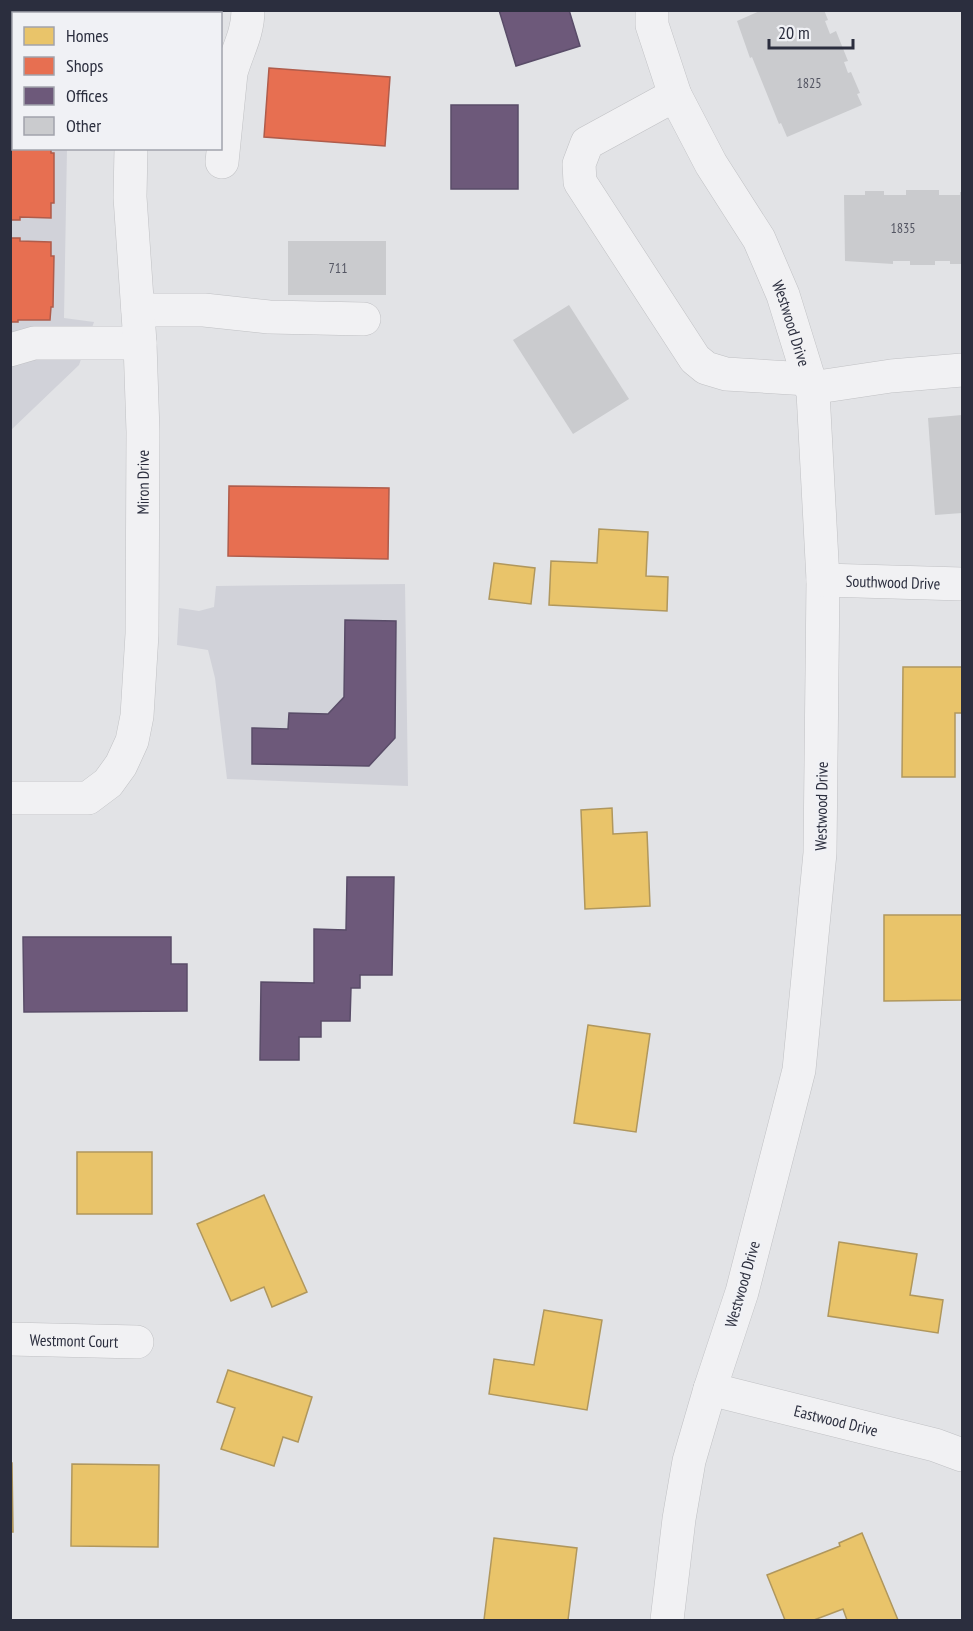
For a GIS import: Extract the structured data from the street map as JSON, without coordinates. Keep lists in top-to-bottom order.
{
  "streets": {
    "street": [
      "Westwood Drive",
      "Miron Drive",
      "Southwood Drive",
      "Westmont Court",
      "Eastwood Drive"
    ]
  },
  "crossings": [
    ["Westwood Drive", "Southwood Drive"],
    ["Westwood Drive", "Eastwood Drive"]
  ],
  "house_numbers": ["1825", "1835", "711"],
  "legend": [
    "Homes",
    "Shops",
    "Offices",
    "Other"
  ],
  "scale_bar": "20 m"
}
